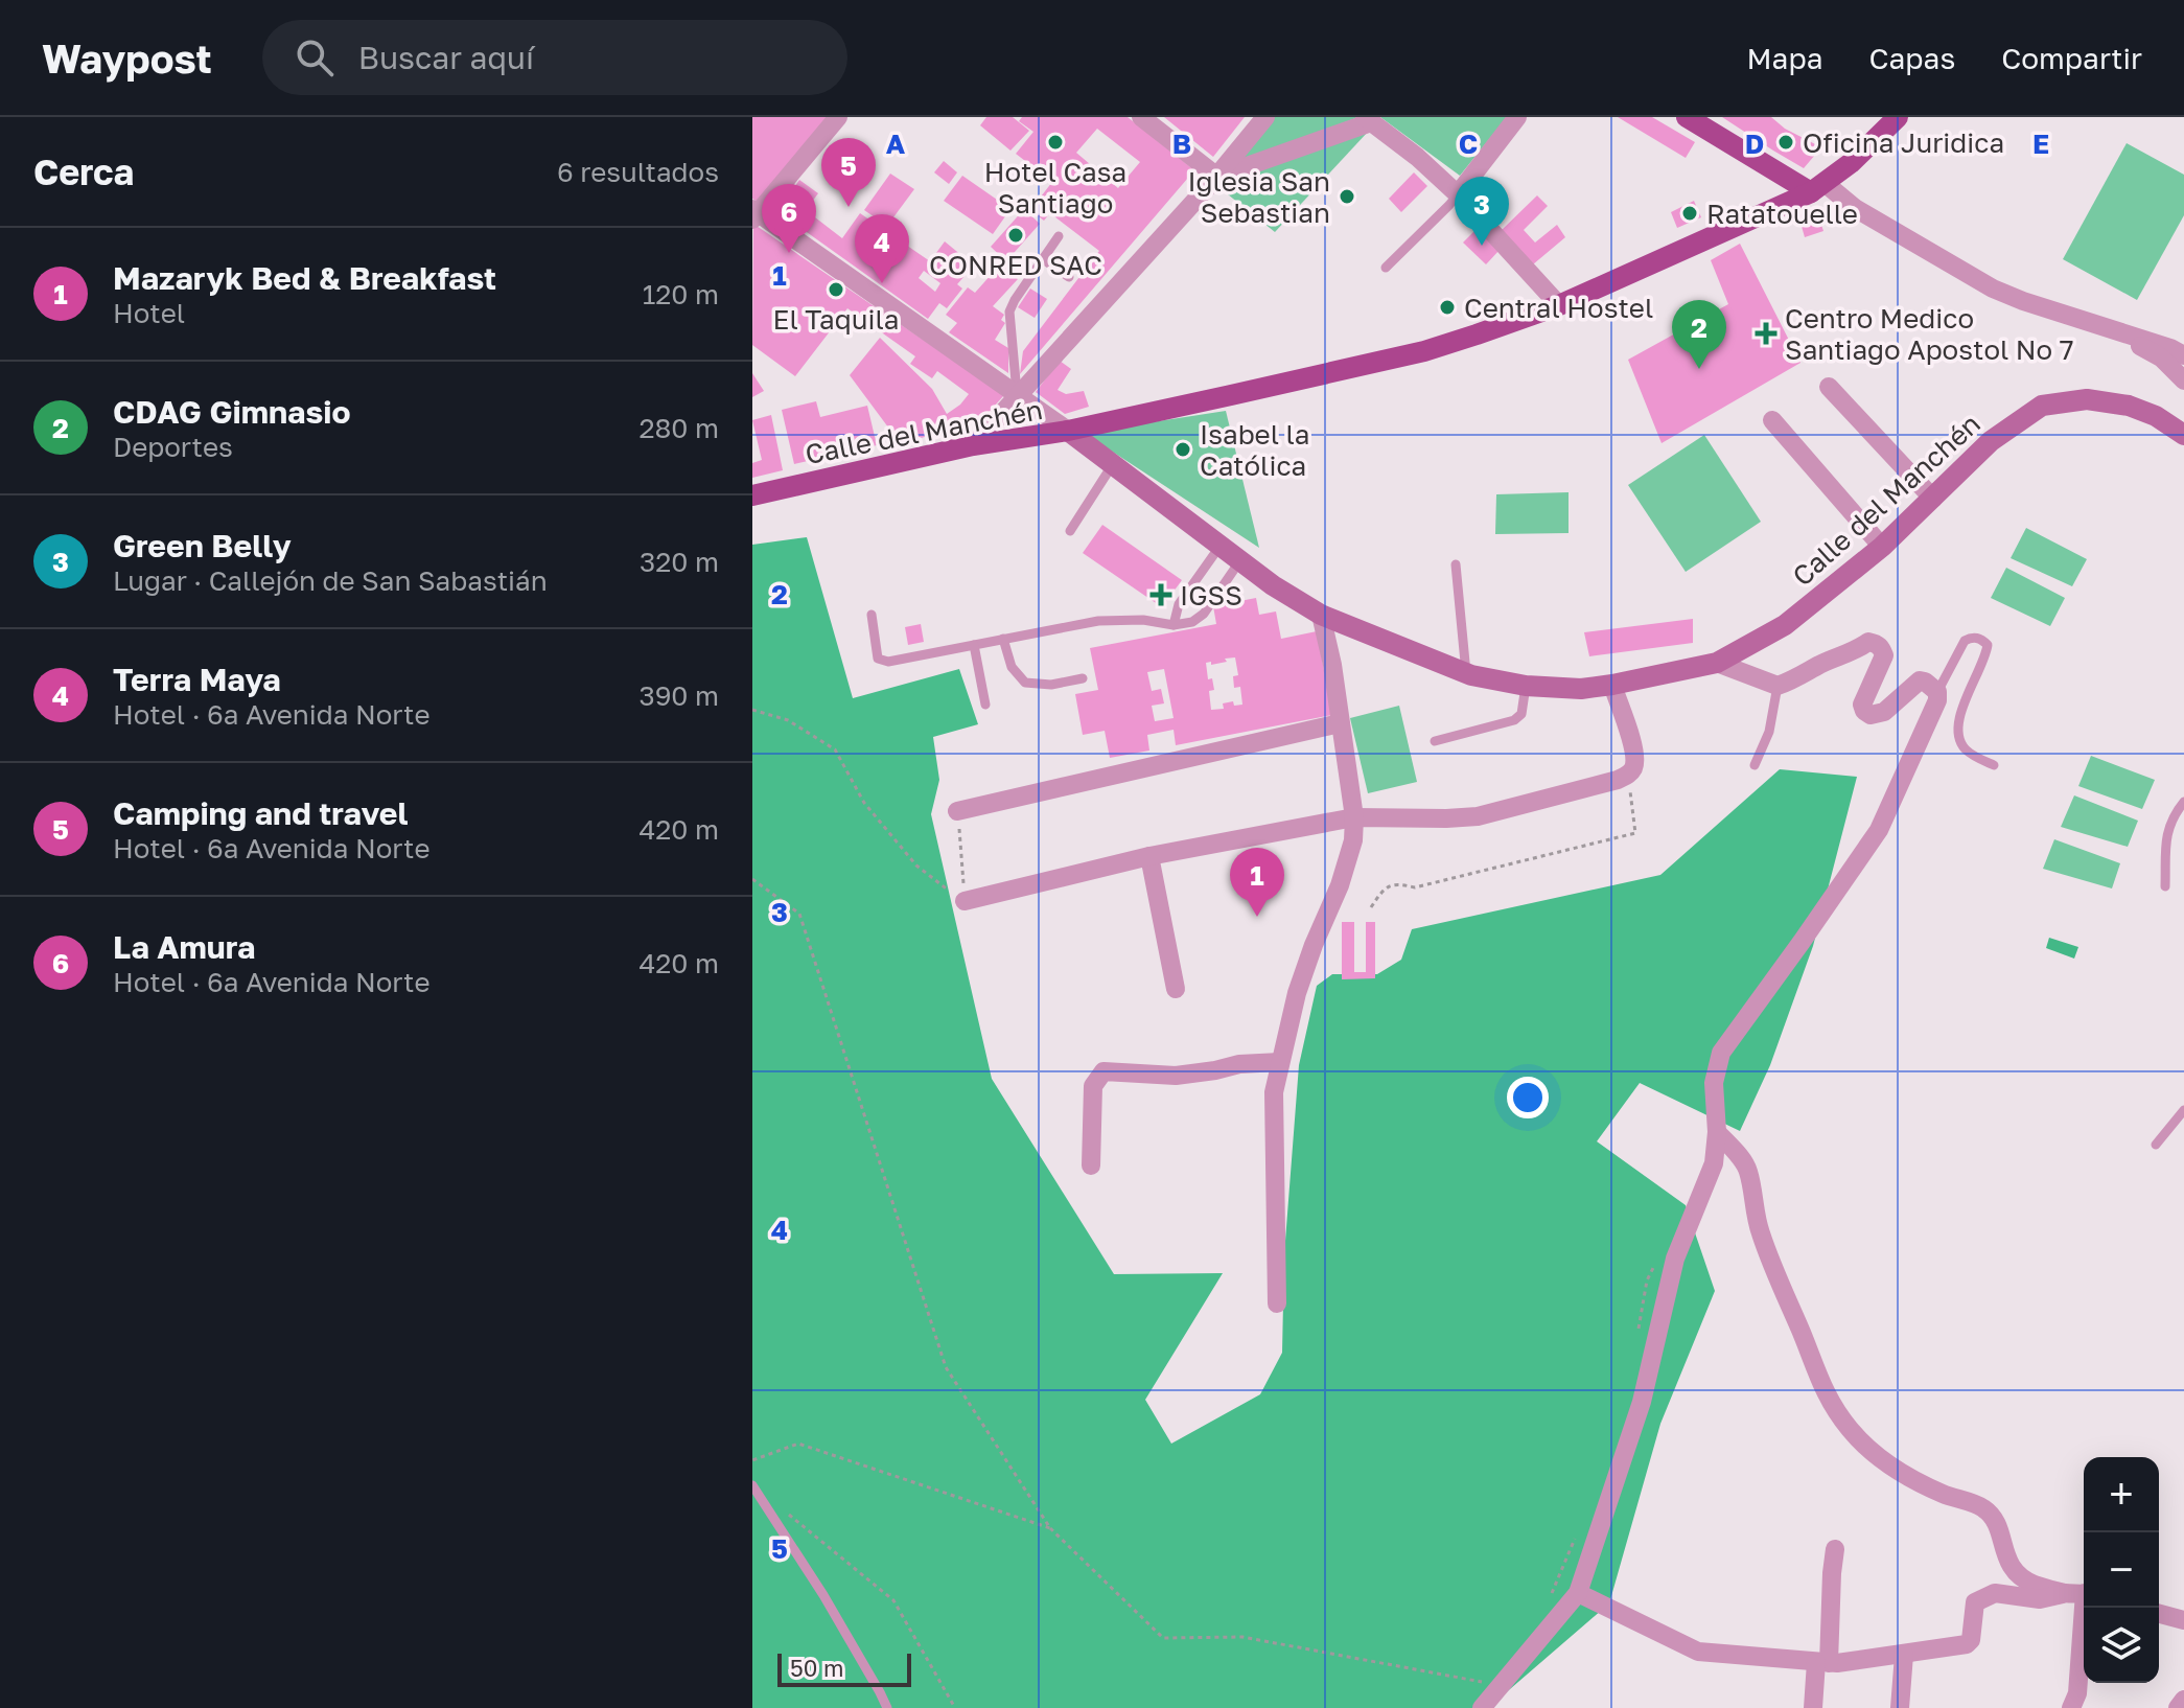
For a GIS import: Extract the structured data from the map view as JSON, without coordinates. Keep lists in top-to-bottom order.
{
  "streets": {
    "main road": ["Calle del Manchén"]
  },
  "places": {
    "other": [
      "Hotel Casa Santiago",
      "Oficina Juridica",
      "Iglesia San Sebastian",
      "Ratatouelle",
      "CONRED SAC",
      "El Taquila",
      "Central Hostel",
      "Isabel la Católica"
    ],
    "health": ["Centro Medico Santiago Apostol No 7", "IGSS"]
  },
  "scale_bar": "50 m",
  "page": {
    "header": "Waypost",
    "search": "Buscar aquí",
    "nav": ["Mapa", "Capas", "Compartir"],
    "heading": ["Cerca", "6 resultados"],
    "pins": [
      "5",
      "3",
      "6",
      "4",
      "2",
      "1"
    ],
    "list": [
      {
        "mark": "1",
        "name": "Mazaryk Bed & Breakfast",
        "note": "Hotel",
        "value": "120 m"
      },
      {
        "mark": "2",
        "name": "CDAG Gimnasio",
        "note": "Deportes",
        "value": "280 m"
      },
      {
        "mark": "3",
        "name": "Green Belly",
        "note": "Lugar · Callejón de San Sabastián",
        "value": "320 m"
      },
      {
        "mark": "4",
        "name": "Terra Maya",
        "note": "Hotel · 6a Avenida Norte",
        "value": "390 m"
      },
      {
        "mark": "5",
        "name": "Camping and travel",
        "note": "Hotel · 6a Avenida Norte",
        "value": "420 m"
      },
      {
        "mark": "6",
        "name": "La Amura",
        "note": "Hotel · 6a Avenida Norte",
        "value": "420 m"
      }
    ],
    "map_buttons": ["+", "−"],
    "scale": "50 m"
  },
  "grid": {
    "columns": [
      "A",
      "B",
      "C",
      "D",
      "E"
    ],
    "rows": [
      "1",
      "2",
      "3",
      "4",
      "5"
    ]
  }
}
